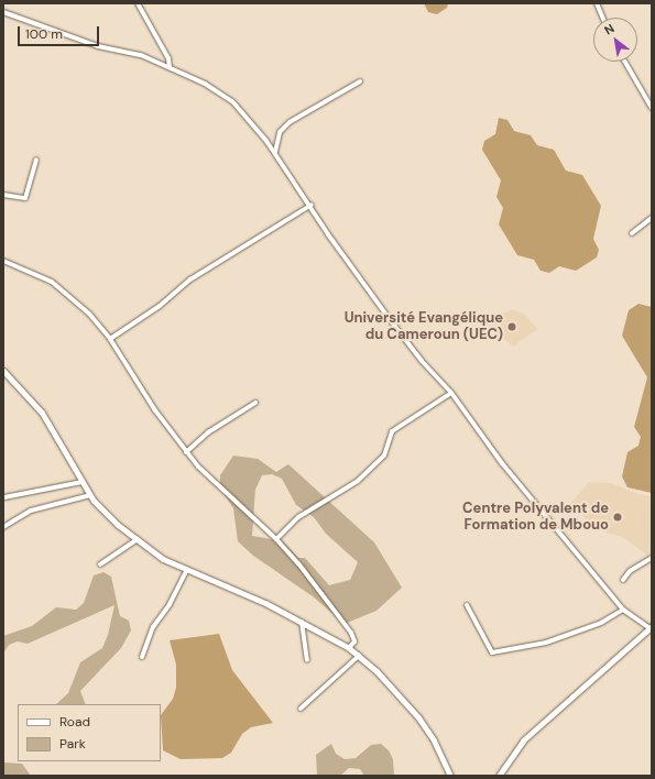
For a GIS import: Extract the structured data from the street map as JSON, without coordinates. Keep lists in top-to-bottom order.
{
  "places": ["Université Evangélique du Cameroun (UEC)", "Centre Polyvalent de Formation de Mbouo"],
  "legend": ["Road", "Park"],
  "scale_bar": "100 m",
  "north": "top left"
}
